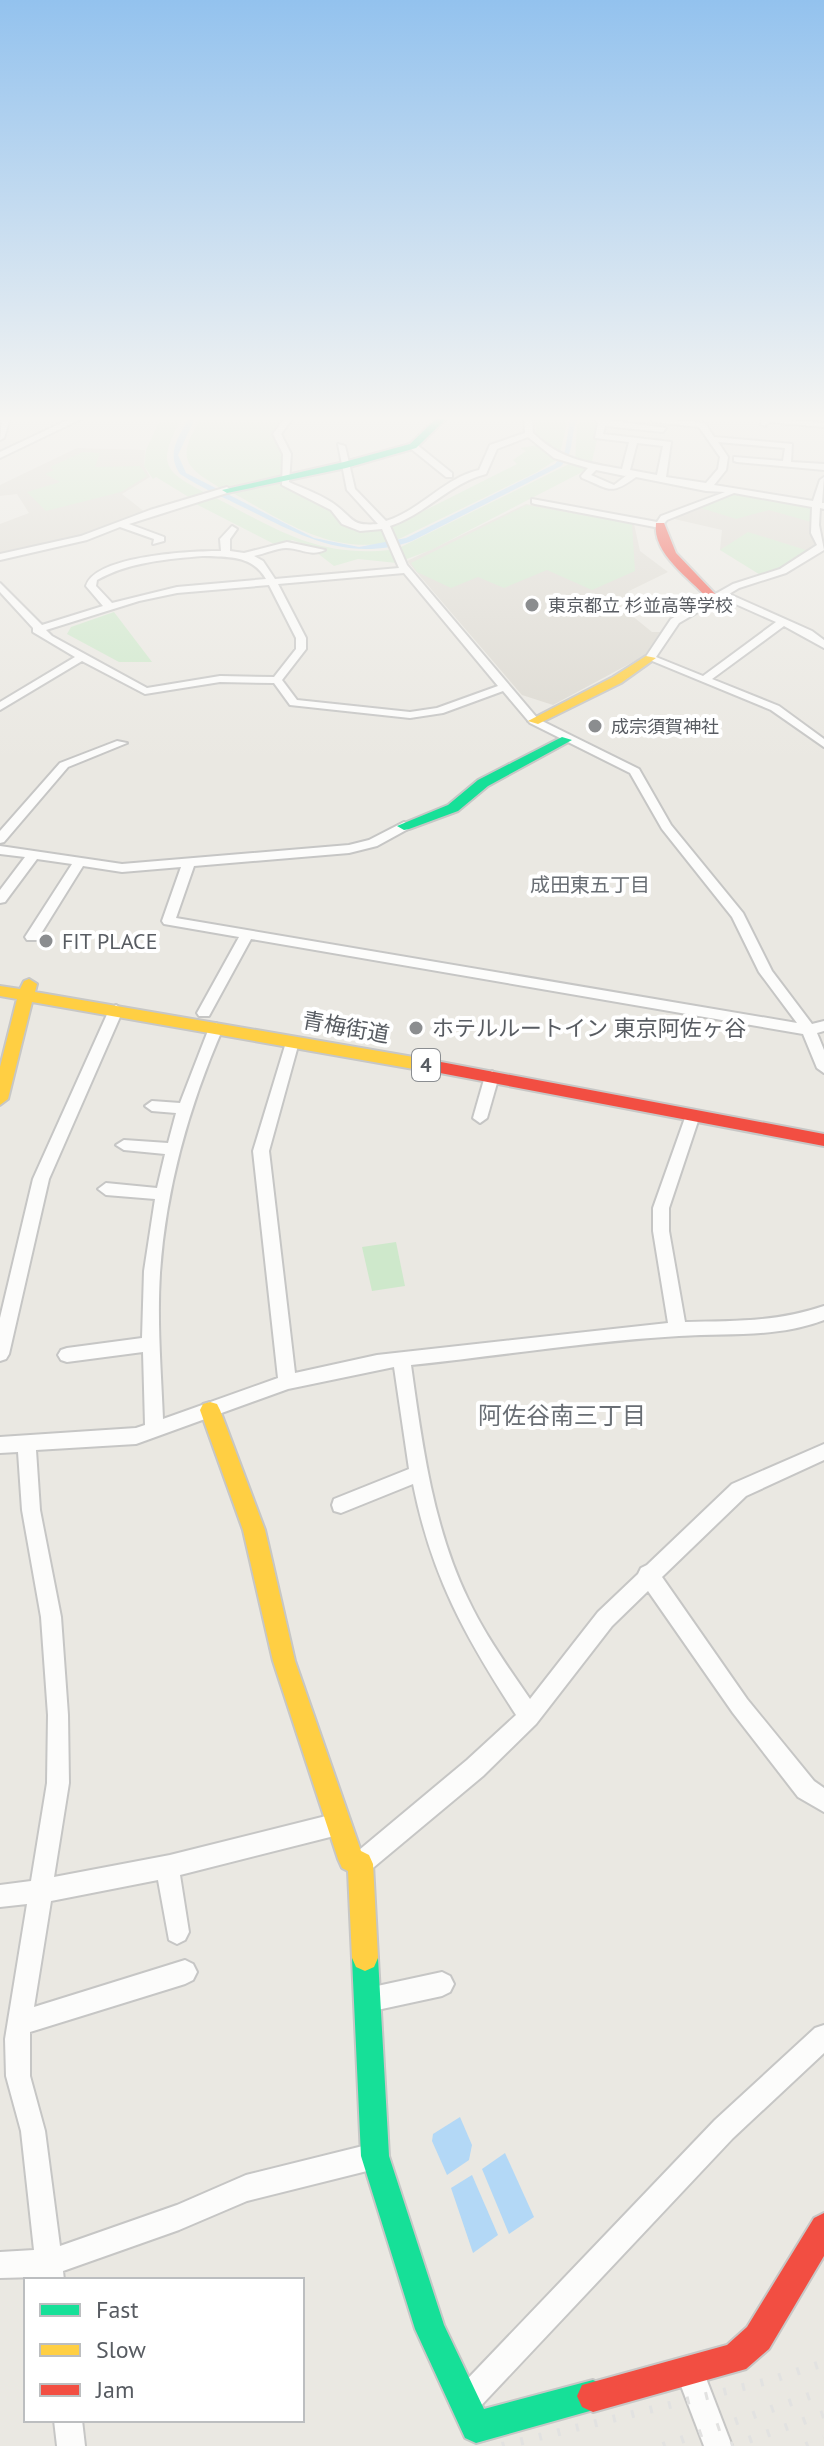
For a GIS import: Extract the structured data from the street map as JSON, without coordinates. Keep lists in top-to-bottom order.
{
  "streets": {
    "street": ["青梅街道", "4"]
  },
  "districts": ["成田東五丁目", "阿佐谷南三丁目"],
  "places": [
    "東京都立 杉並高等学校",
    "成宗須賀神社",
    "FIT PLACE",
    "ホテルルートイン 東京阿佐ヶ谷"
  ],
  "legend": ["Fast", "Slow", "Jam"]
}
